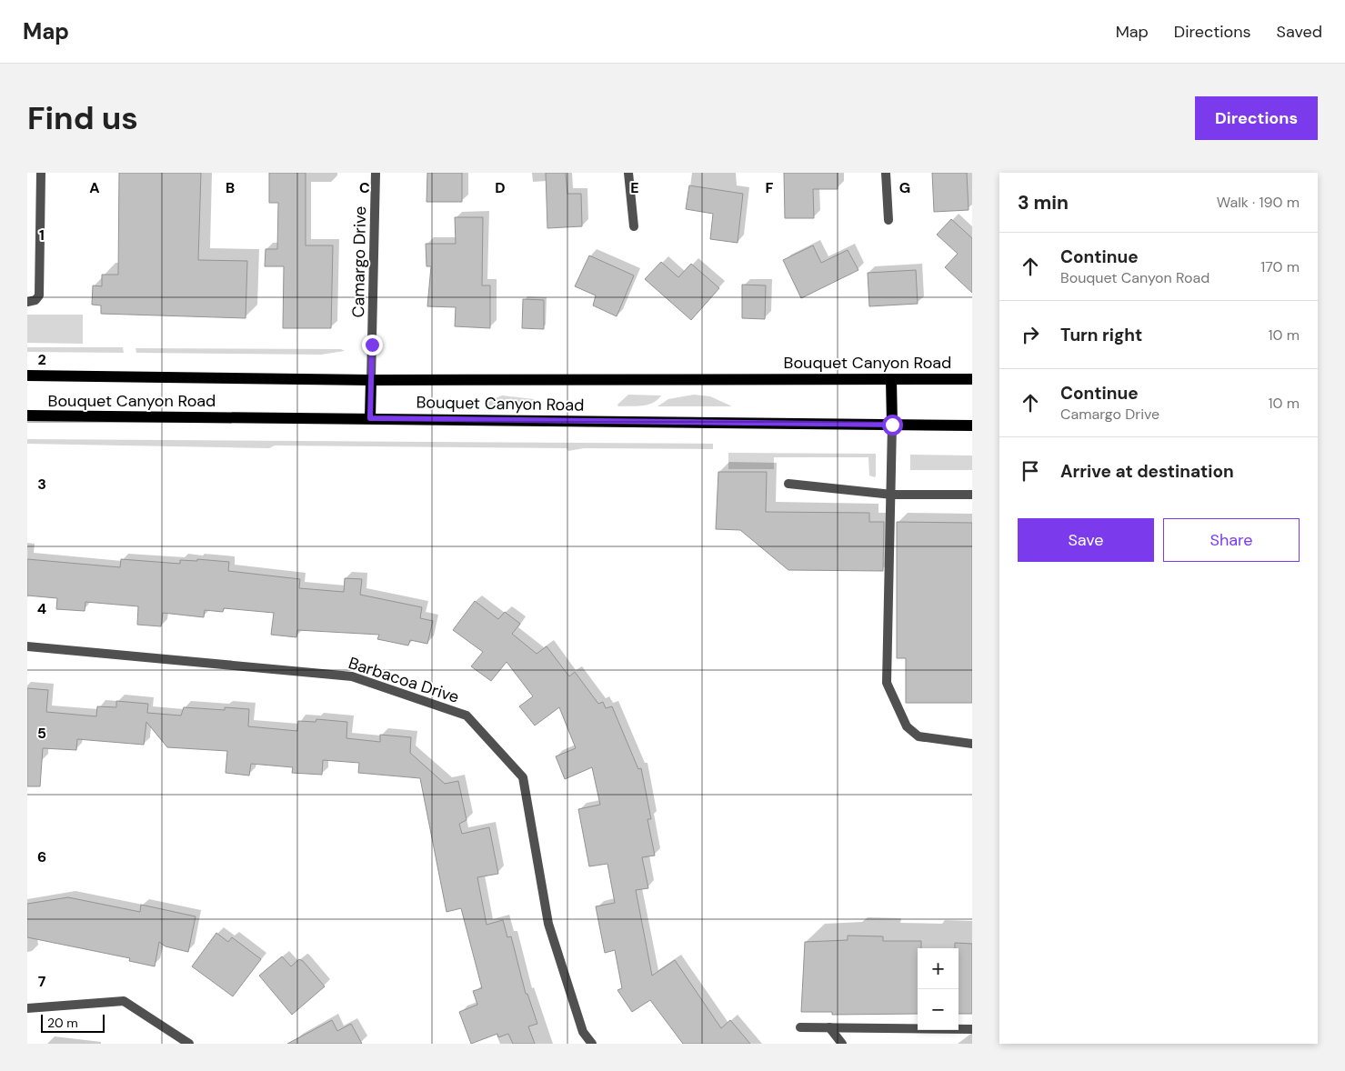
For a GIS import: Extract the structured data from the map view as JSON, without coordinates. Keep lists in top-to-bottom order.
{
  "streets": {
    "main road": ["Bouquet Canyon Road"],
    "street": ["Camargo Drive", "Barbacoa Drive"]
  },
  "crossings": [
    ["Camargo Drive", "Bouquet Canyon Road"]
  ],
  "scale_bar": "20 m",
  "page": {
    "header": "Map",
    "nav": ["Map", "Directions", "Saved"],
    "buttons": [
      "Directions",
      ["Save", "Share"]
    ],
    "title": "Find us",
    "heading": ["3 min", "Walk · 190 m"],
    "list": [
      ["Continue", "Bouquet Canyon Road", "170 m"],
      ["Turn right", "10 m"],
      ["Continue", "Camargo Drive", "10 m"],
      "Arrive at destination"
    ],
    "map_buttons": ["+", "−"],
    "scale": "20 m"
  },
  "grid": {
    "columns": [
      "A",
      "B",
      "C",
      "D",
      "E",
      "F",
      "G"
    ],
    "rows": [
      "1",
      "2",
      "3",
      "4",
      "5",
      "6",
      "7"
    ]
  }
}
